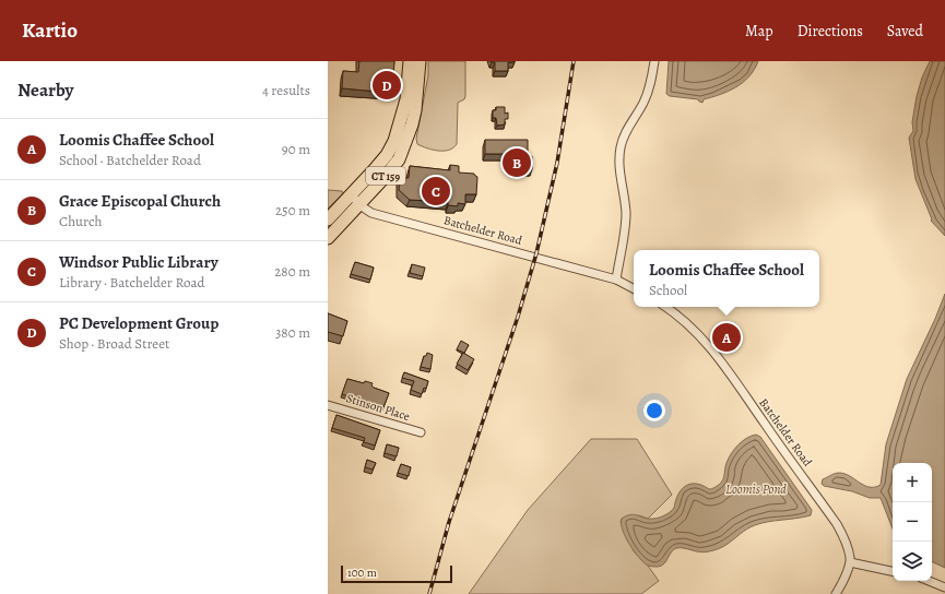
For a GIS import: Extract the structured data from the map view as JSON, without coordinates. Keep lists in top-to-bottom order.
{
  "streets": {
    "main road": ["CT 159"],
    "street": ["Batchelder Road", "Stinson Place"]
  },
  "crossings": [
    ["CT 159", "Batchelder Road"]
  ],
  "water": ["Loomis Pond"],
  "scale_bar": "100 m",
  "page": {
    "header": "Kartio",
    "nav": ["Map", "Directions", "Saved"],
    "heading": ["Nearby", "4 results"],
    "pins": [
      "D",
      "B",
      "C",
      "A"
    ],
    "list": [
      {
        "mark": "A",
        "name": "Loomis Chaffee School",
        "note": "School · Batchelder Road",
        "value": "90 m"
      },
      {
        "mark": "B",
        "name": "Grace Episcopal Church",
        "note": "Church",
        "value": "250 m"
      },
      {
        "mark": "C",
        "name": "Windsor Public Library",
        "note": "Library · Batchelder Road",
        "value": "280 m"
      },
      {
        "mark": "D",
        "name": "PC Development Group",
        "note": "Shop · Broad Street",
        "value": "380 m"
      }
    ],
    "popup": ["Loomis Chaffee School", "School"],
    "map_buttons": ["+", "−"],
    "scale": "100 m"
  }
}
